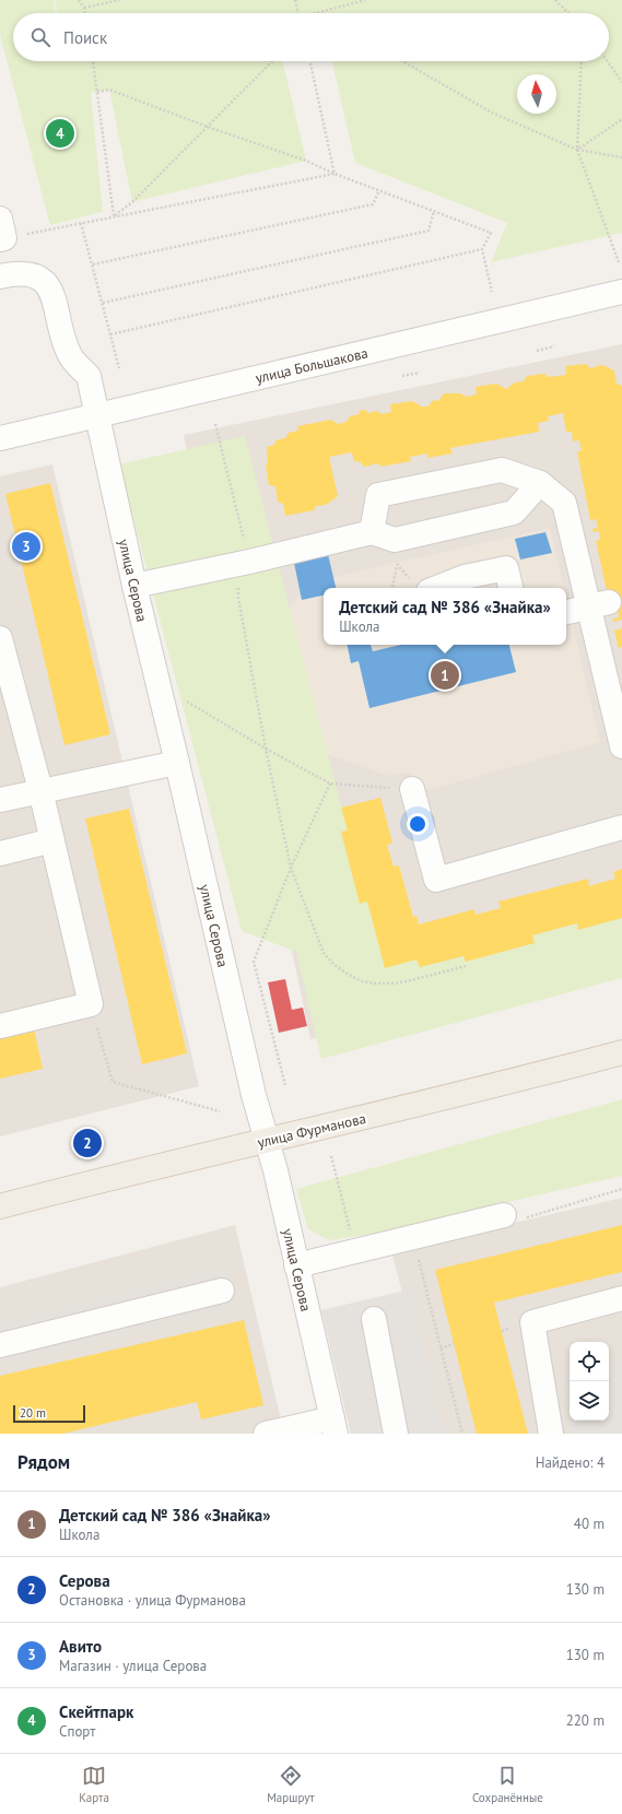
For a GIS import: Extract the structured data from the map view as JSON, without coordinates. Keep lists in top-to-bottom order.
{
  "streets": {
    "main road": ["улица Фурманова"],
    "street": ["улица Большакова", "улица Серова"]
  },
  "crossings": [
    ["улица Большакова", "улица Серова"],
    ["улица Серова", "улица Фурманова"]
  ],
  "scale_bar": "20 m",
  "north": "top",
  "page": {
    "search": "Поиск",
    "pins": [
      "4",
      "3",
      "1",
      "2"
    ],
    "popup": ["Детский сад № 386 «Знайка»", "Школа"],
    "scale": "20 m",
    "heading": ["Рядом", "Найдено: 4"],
    "list": [
      {
        "mark": "1",
        "name": "Детский сад № 386 «Знайка»",
        "note": "Школа",
        "value": "40 m"
      },
      {
        "mark": "2",
        "name": "Серова",
        "note": "Остановка · улица Фурманова",
        "value": "130 m"
      },
      {
        "mark": "3",
        "name": "Авито",
        "note": "Магазин · улица Серова",
        "value": "130 m"
      },
      {
        "mark": "4",
        "name": "Скейтпарк",
        "note": "Спорт",
        "value": "220 m"
      }
    ],
    "nav": ["Карта", "Маршрут", "Сохранённые"]
  }
}
